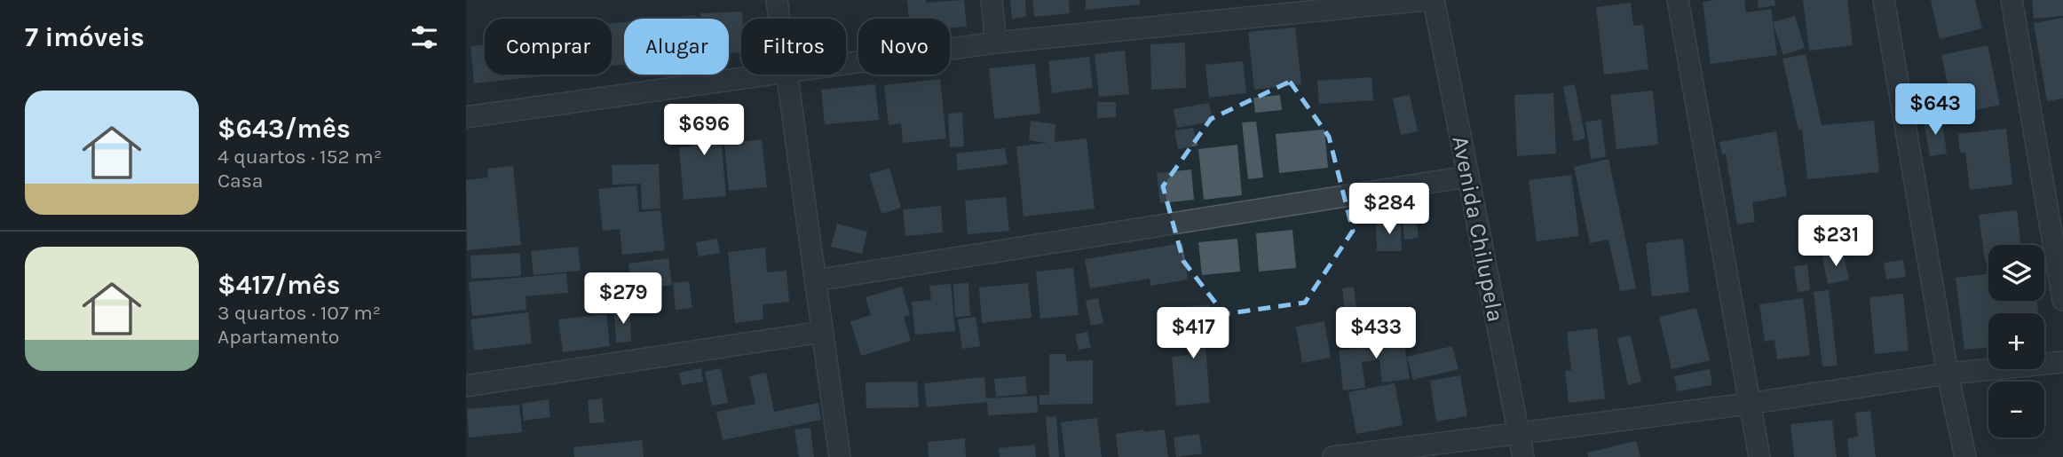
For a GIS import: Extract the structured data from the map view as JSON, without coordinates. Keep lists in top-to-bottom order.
{
  "streets": {
    "street": ["Avenida Chilupela"]
  },
  "page": {
    "heading": "7 imóveis",
    "chip": [
      "Comprar",
      "Alugar",
      "Filtros",
      "Novo"
    ],
    "list": [
      {
        "name": "$643/mês",
        "note": "4 quartos · 152 m² · Casa"
      },
      {
        "name": "$417/mês",
        "note": "3 quartos · 107 m² · Apartamento"
      }
    ],
    "price": [
      "$643",
      "$696",
      "$284",
      "$231",
      "$279",
      "$417",
      "$433"
    ],
    "map_buttons": ["+", "−"]
  }
}
